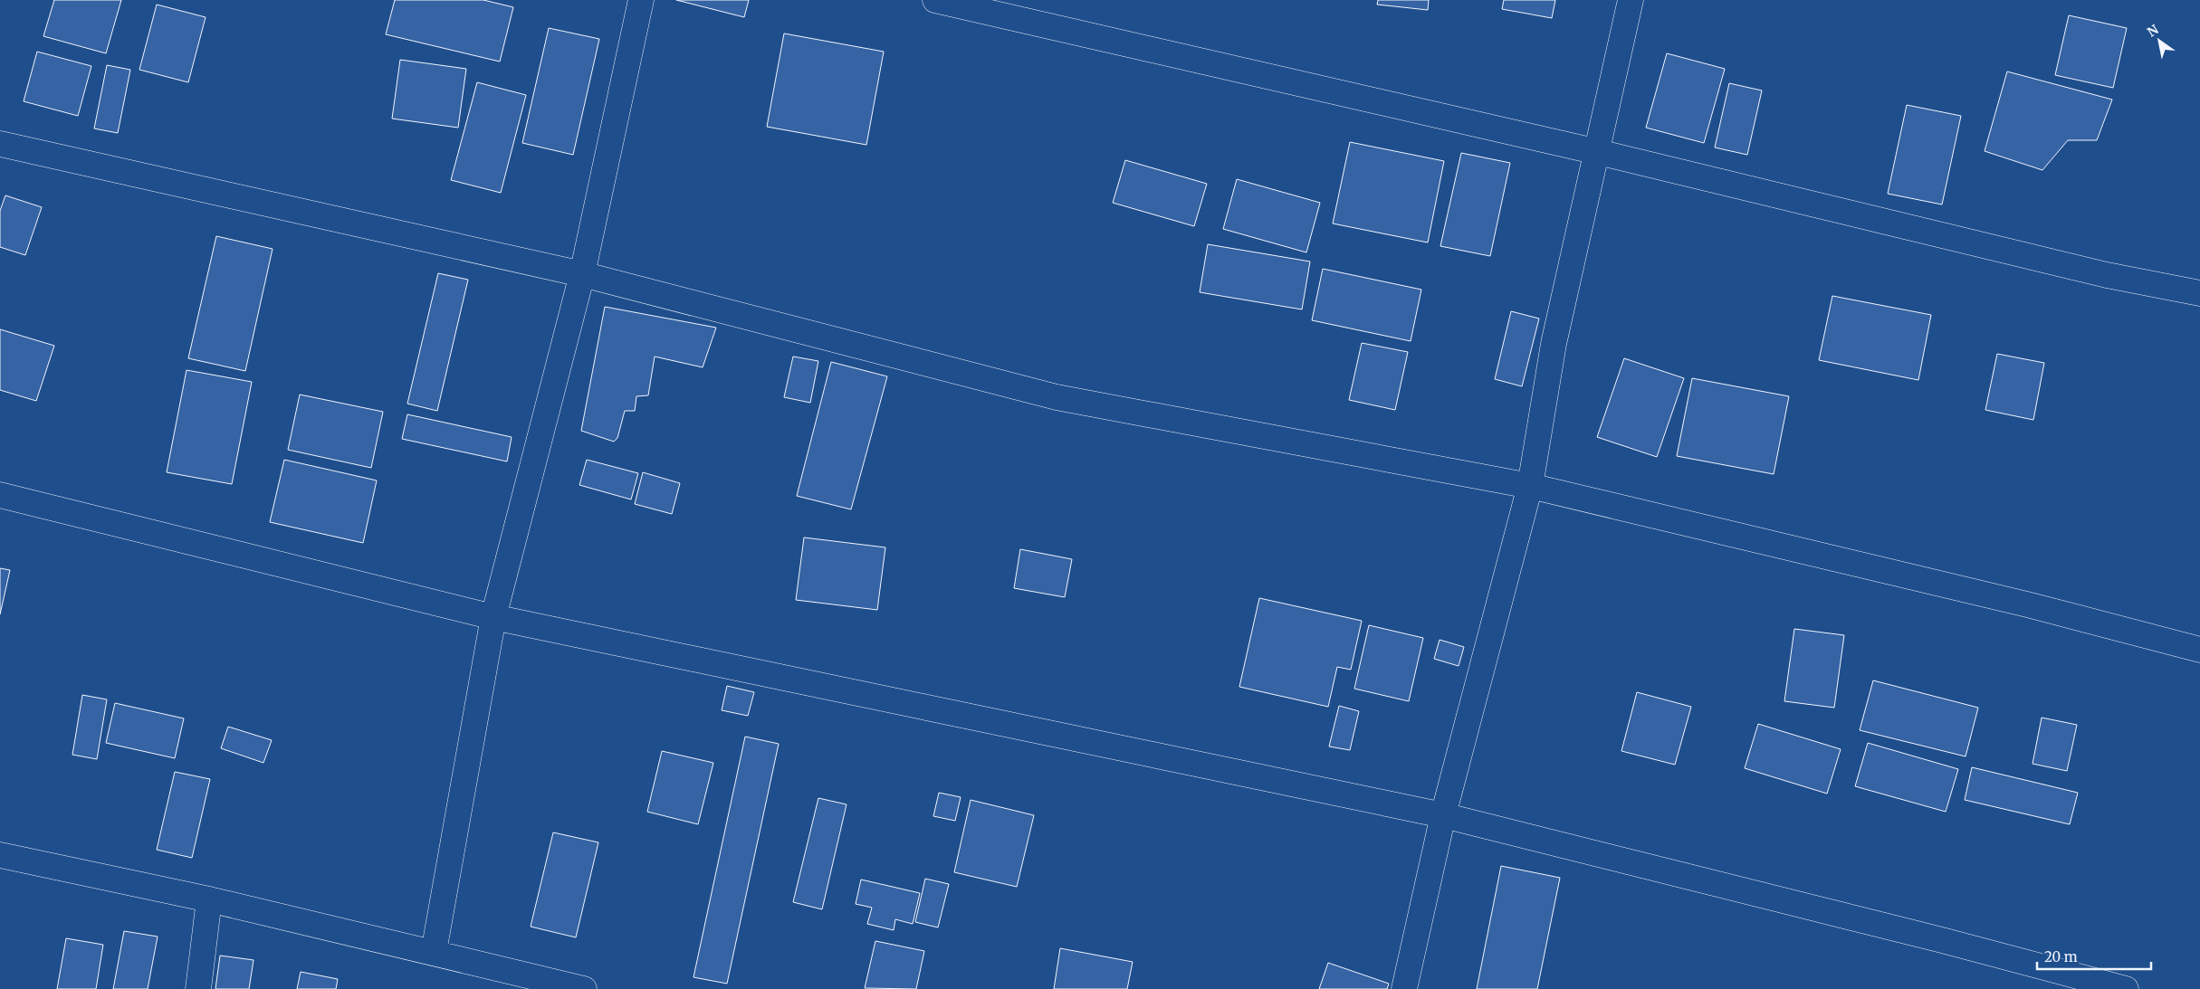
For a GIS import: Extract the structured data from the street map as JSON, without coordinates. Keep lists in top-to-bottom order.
{
  "scale_bar": "20 m",
  "north": "top left"
}
